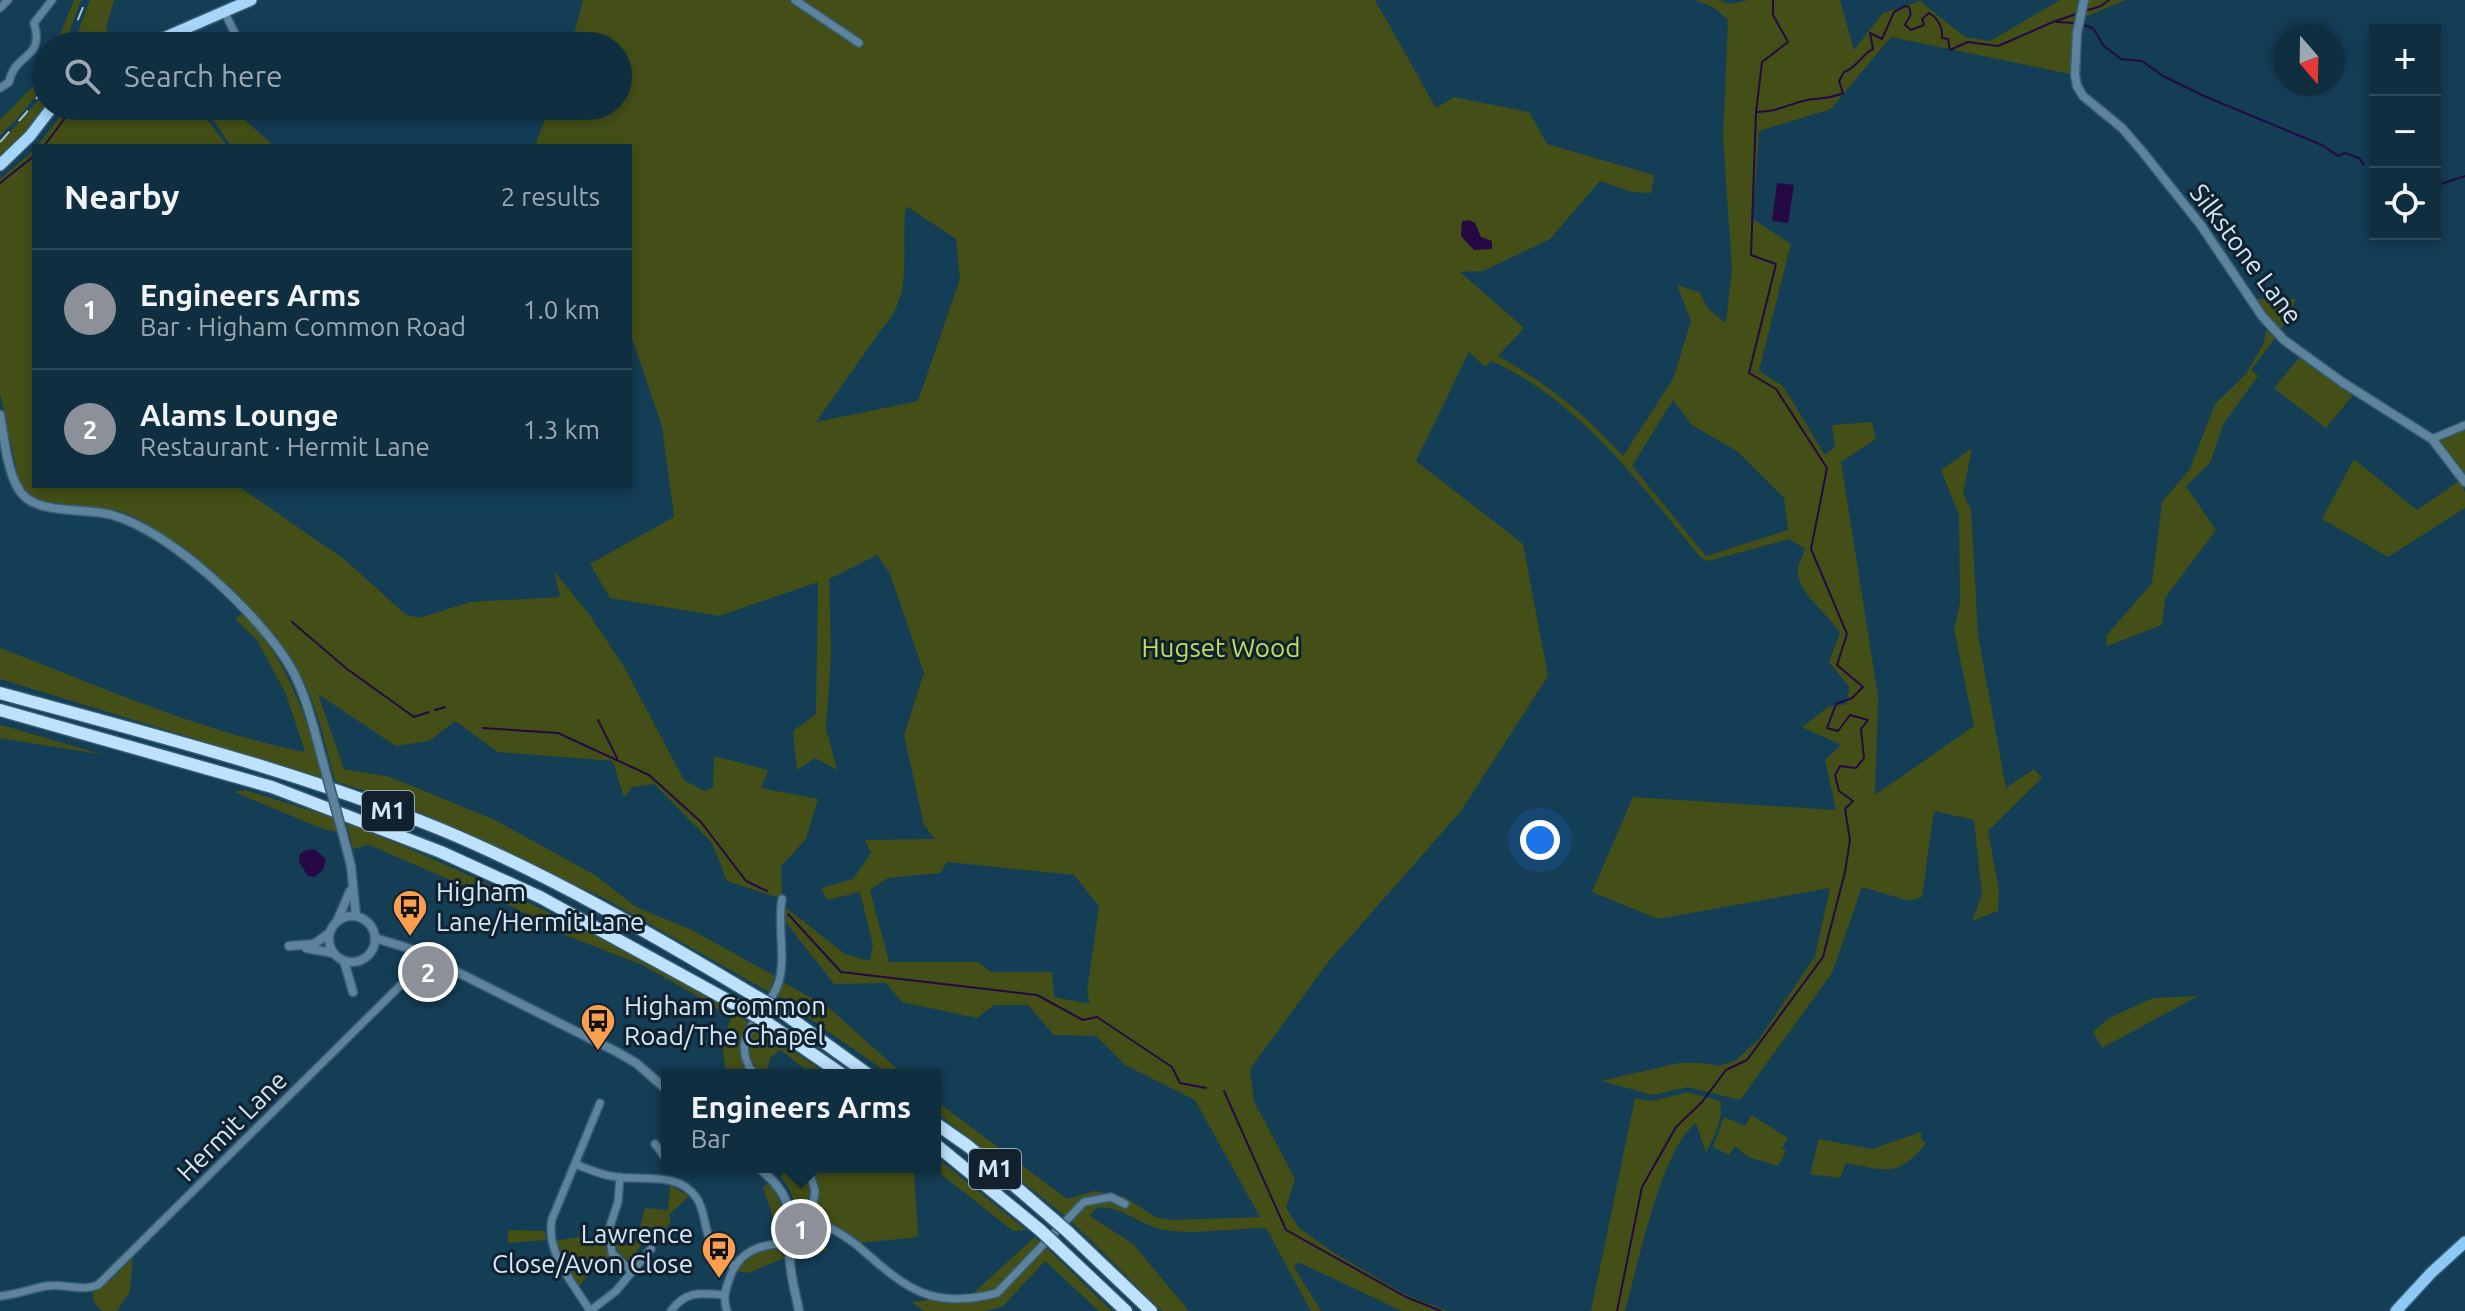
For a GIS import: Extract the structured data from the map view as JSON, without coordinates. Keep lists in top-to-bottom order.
{
  "streets": {
    "highway": ["M1"],
    "street": ["Silkstone Lane", "Hermit Lane"]
  },
  "parks": ["Hugset Wood"],
  "places": {
    "bus stop": ["Higham Lane/Hermit Lane", "Higham Common Road/The Chapel", "Lawrence Close/Avon Close"]
  },
  "north": "bottom",
  "page": {
    "map_buttons": ["+", "−"],
    "search": "Search here",
    "heading": ["Nearby", "2 results"],
    "list": [
      {
        "mark": "1",
        "name": "Engineers Arms",
        "note": "Bar · Higham Common Road",
        "value": "1.0 km"
      },
      {
        "mark": "2",
        "name": "Alams Lounge",
        "note": "Restaurant · Hermit Lane",
        "value": "1.3 km"
      }
    ],
    "pins": ["2", "1"],
    "popup": ["Engineers Arms", "Bar"]
  }
}
